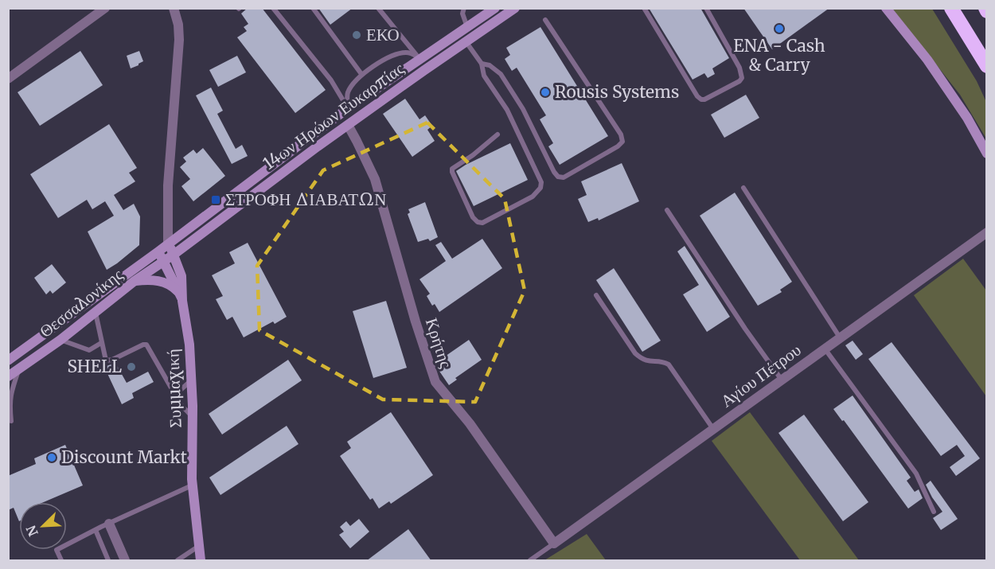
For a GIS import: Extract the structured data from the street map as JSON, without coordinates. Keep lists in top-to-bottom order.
{
  "streets": {
    "main road": ["14ων Ηρώων Ευκαρπίας", "Θεσσαλονίκης", "Συμμαχική"],
    "street": ["Κρήτης", "Αγίου Πέτρου"]
  },
  "crossings": [
    ["14ων Ηρώων Ευκαρπίας", "Θεσσαλονίκης"],
    ["14ων Ηρώων Ευκαρπίας", "Κρήτης"],
    ["14ων Ηρώων Ευκαρπίας", "Συμμαχική"],
    ["Θεσσαλονίκης", "Συμμαχική"],
    ["Κρήτης", "Αγίου Πέτρου"]
  ],
  "places": {
    "other": [
      "ENA - Cash & Carry",
      "ΕΚΟ",
      "Rousis Systems",
      "SHELL",
      "Discount Markt"
    ],
    "transit": ["ΣΤΡΟΦΗ ΔΙΑΒΑΤΩΝ"]
  },
  "north": "bottom left"
}
